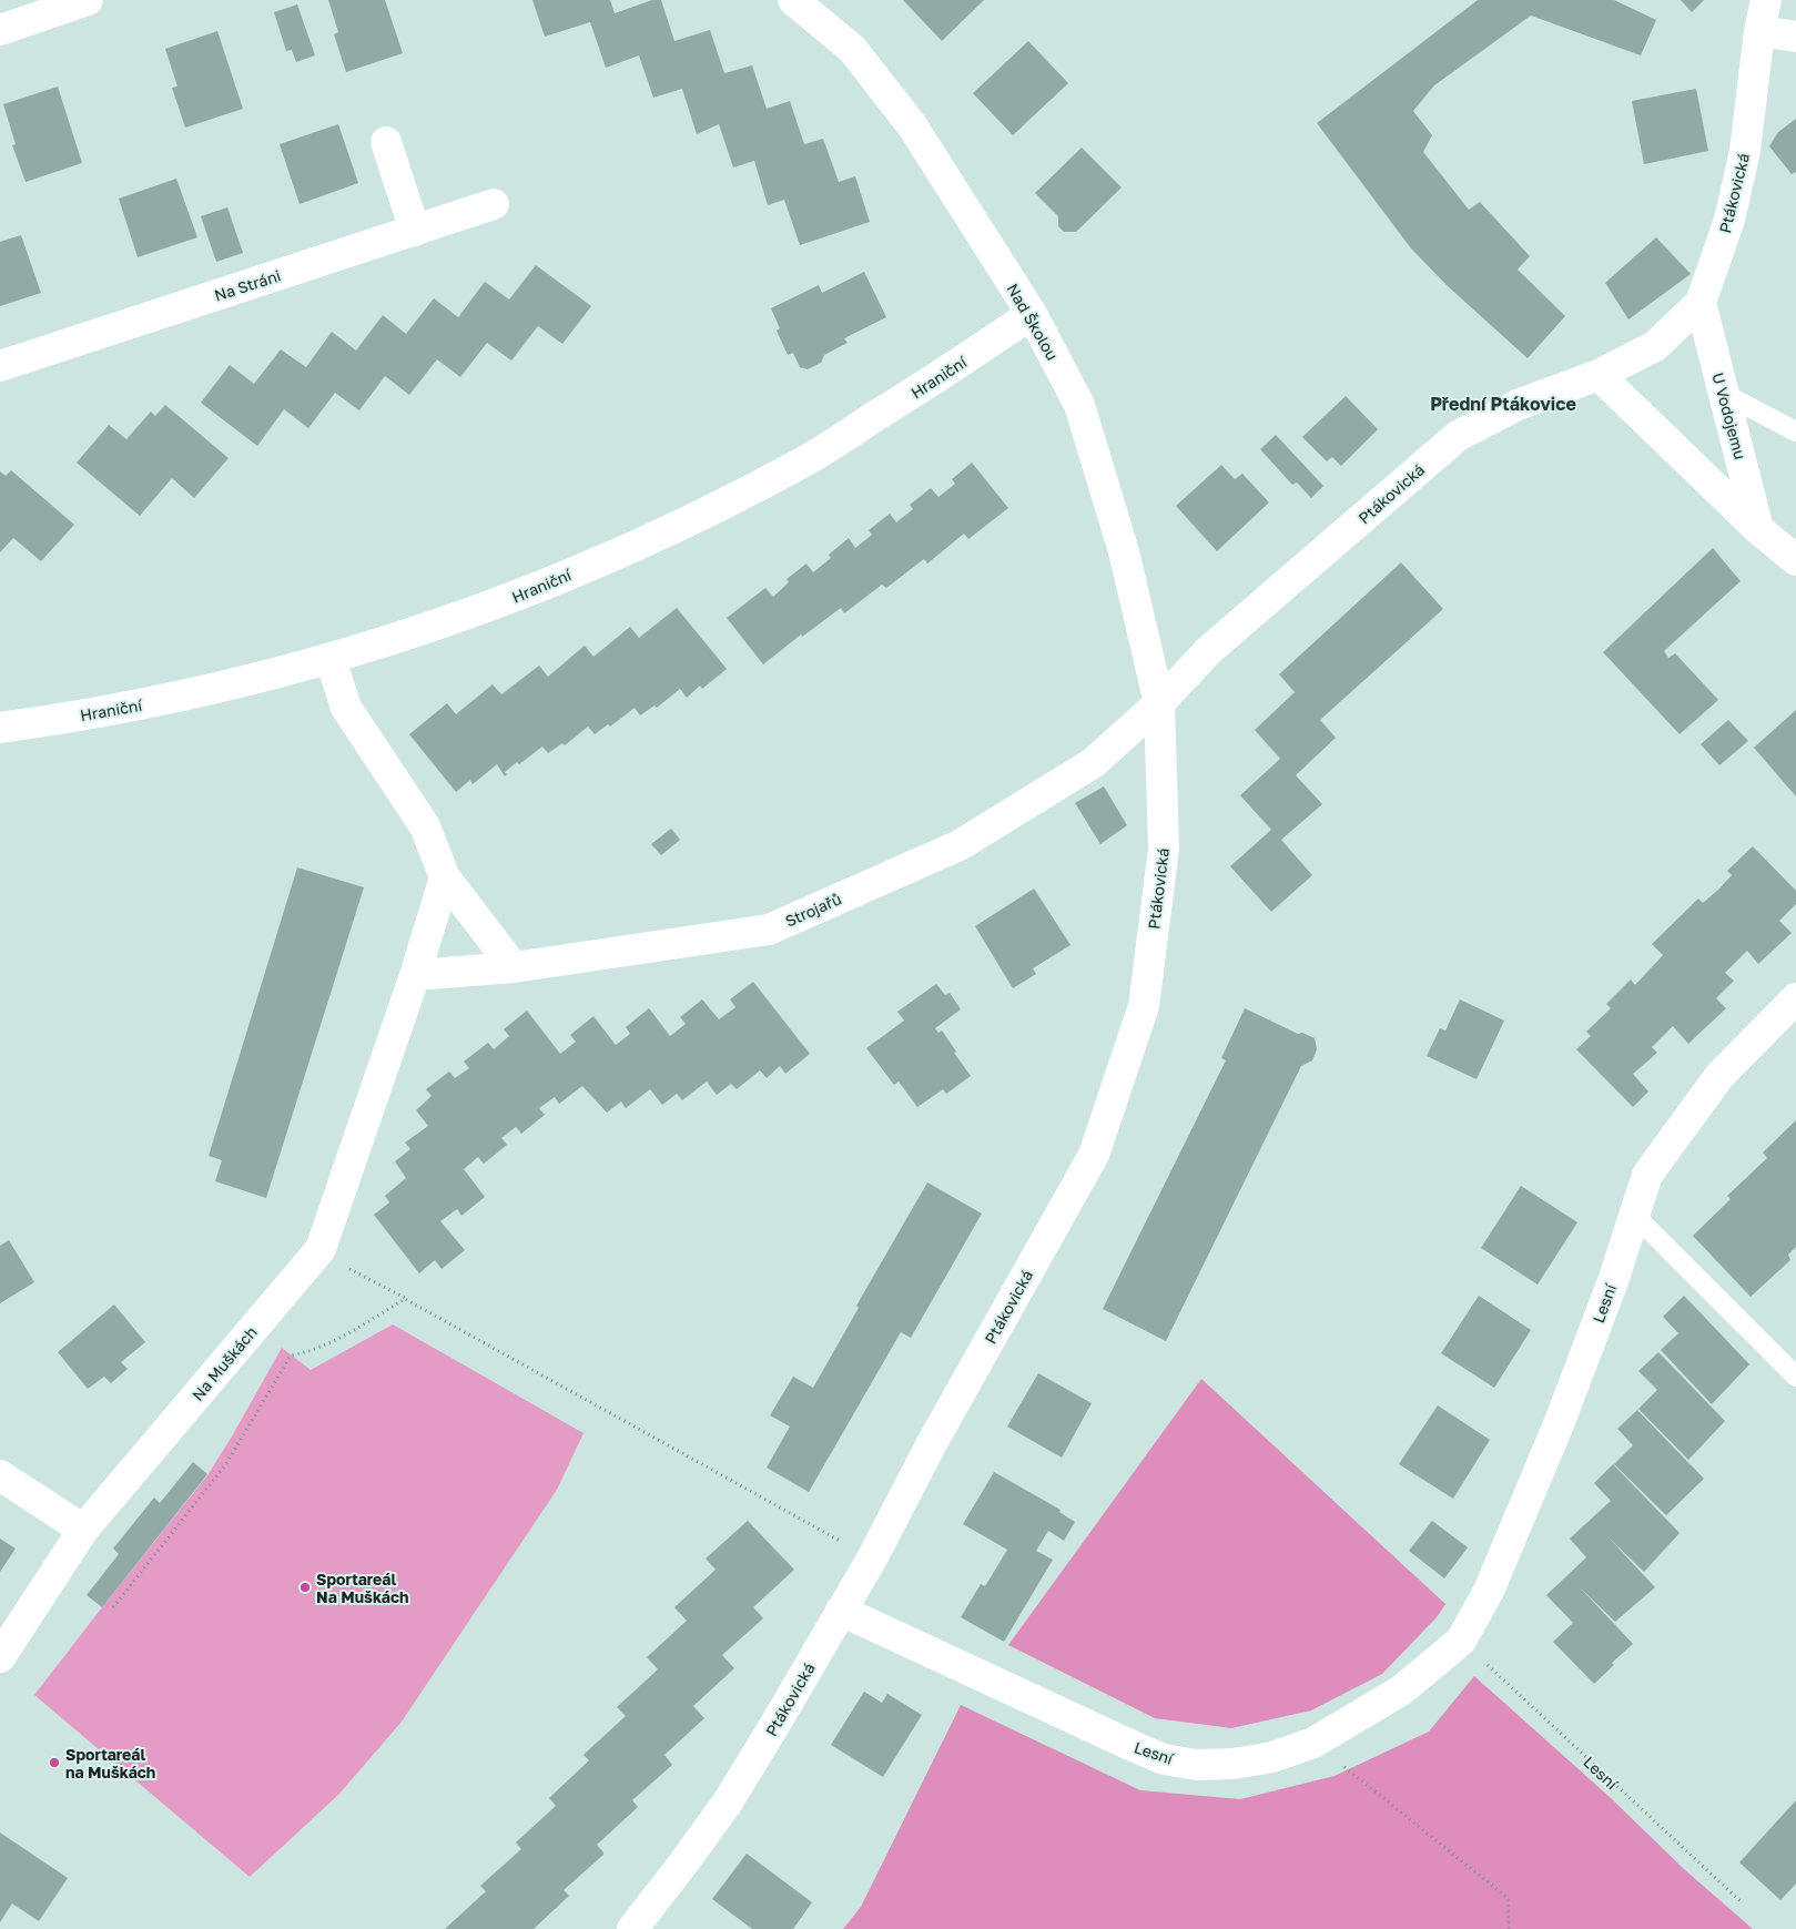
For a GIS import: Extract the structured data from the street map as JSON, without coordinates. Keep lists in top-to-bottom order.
{
  "streets": {
    "street": [
      "Ptákovická",
      "Na Stráni",
      "Nad Školou",
      "Hraniční",
      "U Vodojemu",
      "Strojařů",
      "Lesní",
      "Na Muškách"
    ]
  },
  "crossings": [
    ["Ptákovická", "Nad Školou"],
    ["Ptákovická", "U Vodojemu"],
    ["Ptákovická", "Strojařů"],
    ["Ptákovická", "Lesní"],
    ["Nad Školou", "Hraniční"],
    ["Nad Školou", "Strojařů"],
    ["Strojařů", "Na Muškách"]
  ],
  "districts": ["Přední Ptákovice"],
  "places": ["Sportareál Na Muškách", "Sportareál na Muškách"]
}
